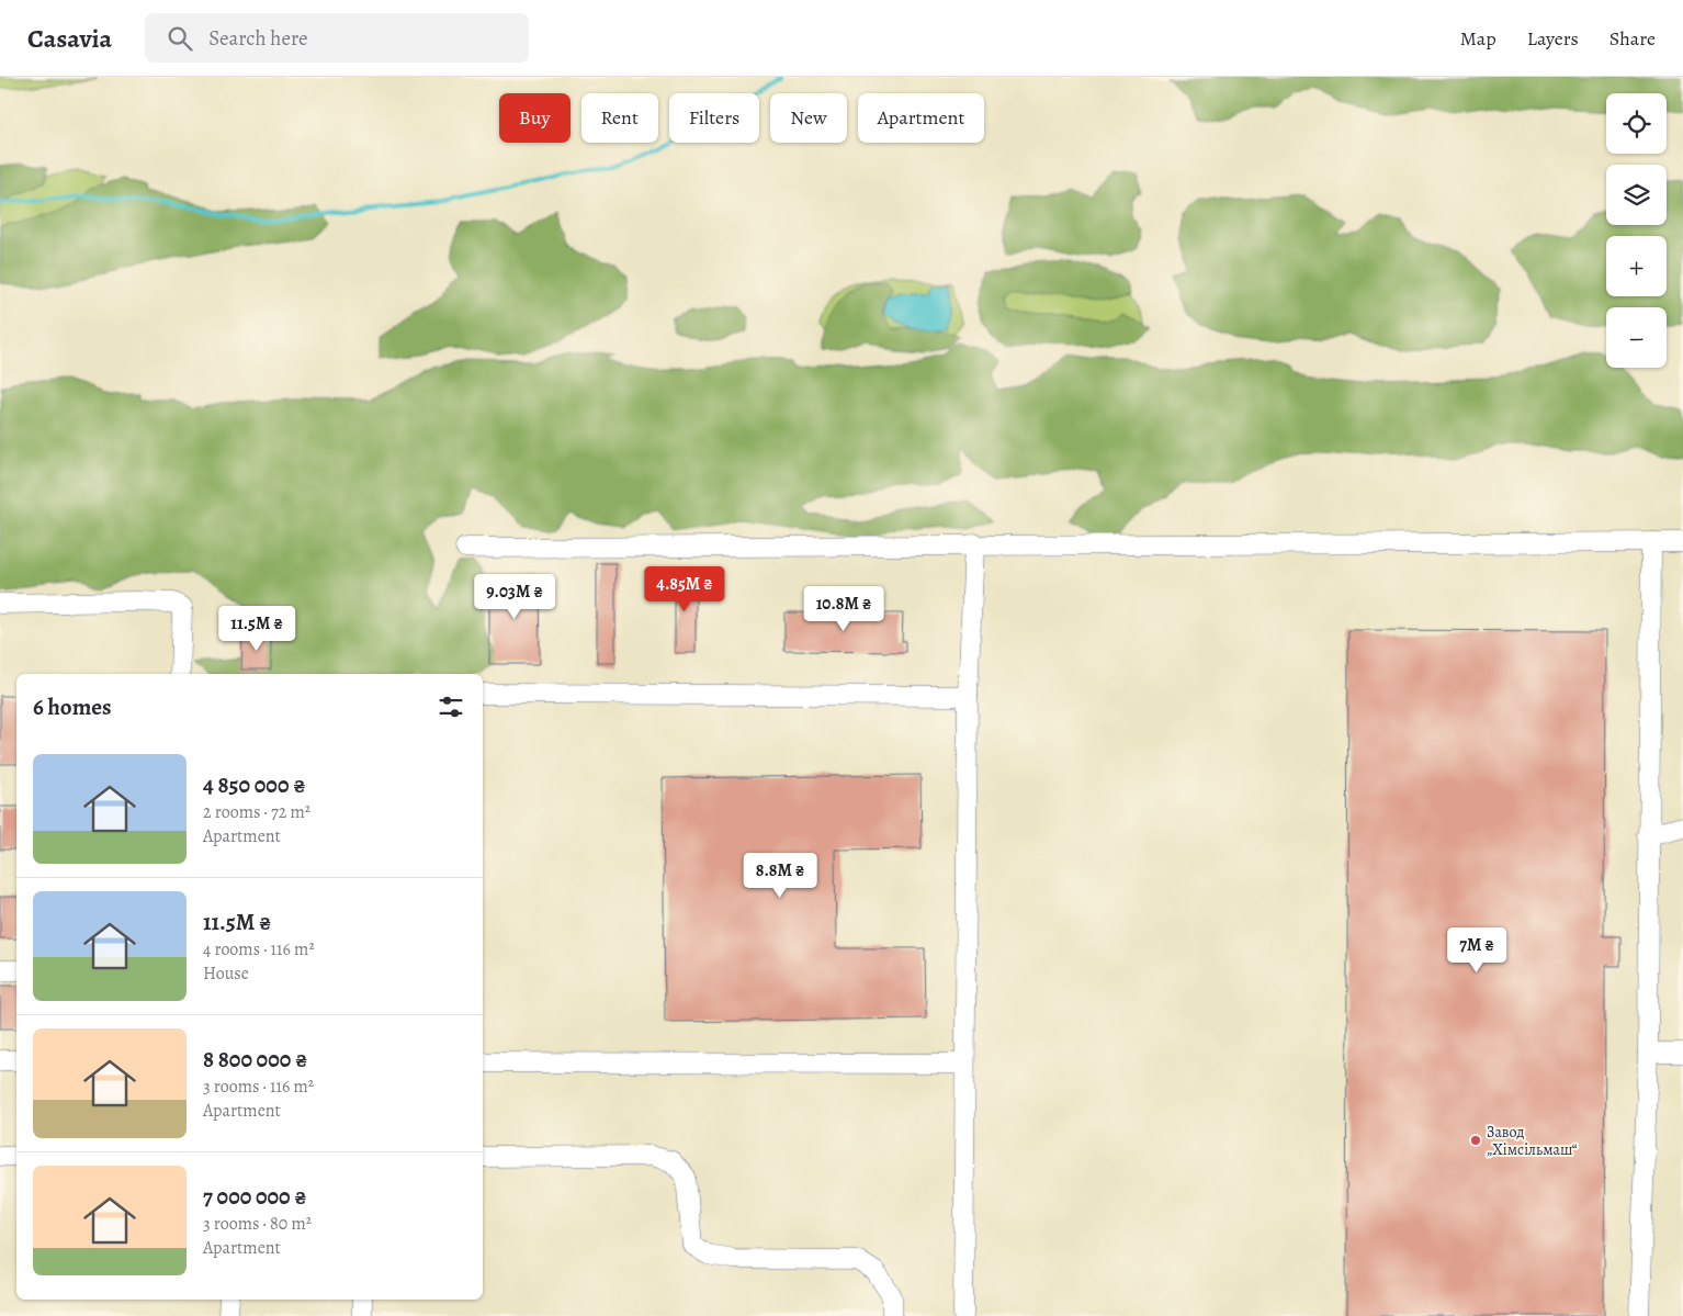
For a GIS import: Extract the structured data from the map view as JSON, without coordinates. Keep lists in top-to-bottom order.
{
  "places": ["Завод „Хімсільмаш“"],
  "page": {
    "header": "Casavia",
    "search": "Search here",
    "nav": ["Map", "Layers", "Share"],
    "map_buttons": ["+", "−"],
    "chip": [
      "Buy",
      "Rent",
      "Filters",
      "New",
      "Apartment"
    ],
    "price": [
      "4.85M ₴",
      "9.03M ₴",
      "10.8M ₴",
      "11.5M ₴",
      "8.8M ₴",
      "7M ₴"
    ],
    "heading": "6 homes",
    "list": [
      {
        "name": "4 850 000 ₴",
        "note": "2 rooms · 72 m² · Apartment"
      },
      {
        "name": "11.5M ₴",
        "note": "4 rooms · 116 m² · House"
      },
      {
        "name": "8 800 000 ₴",
        "note": "3 rooms · 116 m² · Apartment"
      },
      {
        "name": "7 000 000 ₴",
        "note": "3 rooms · 80 m² · Apartment"
      }
    ]
  }
}
